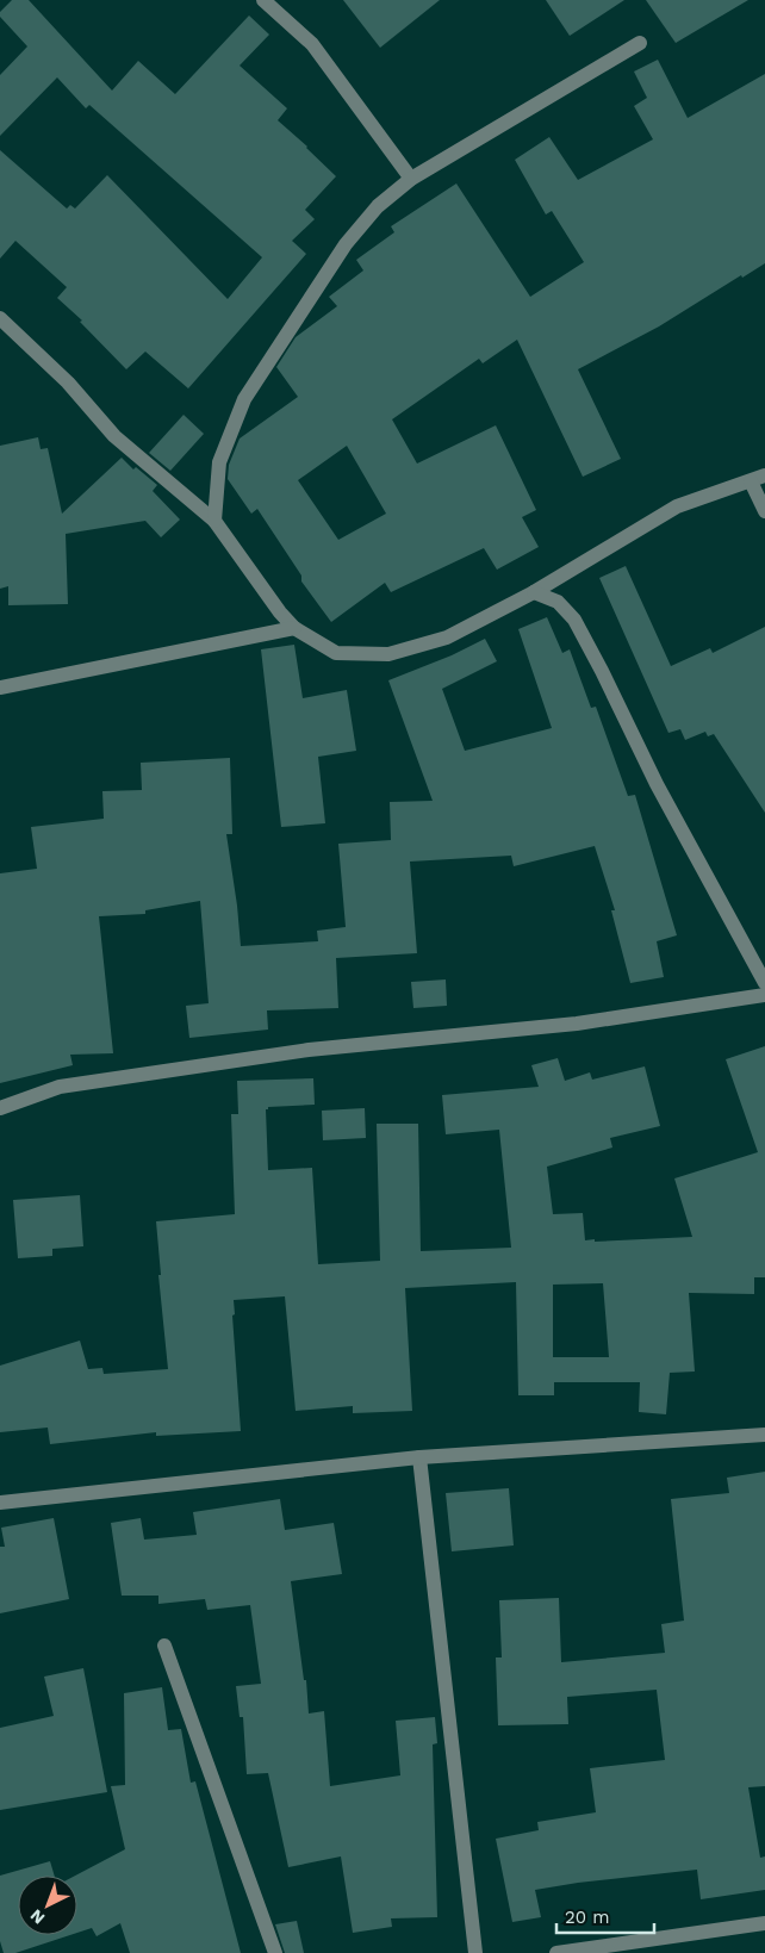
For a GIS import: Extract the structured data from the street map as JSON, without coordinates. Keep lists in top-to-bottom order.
{
  "scale_bar": "20 m",
  "north": "bottom left"
}
